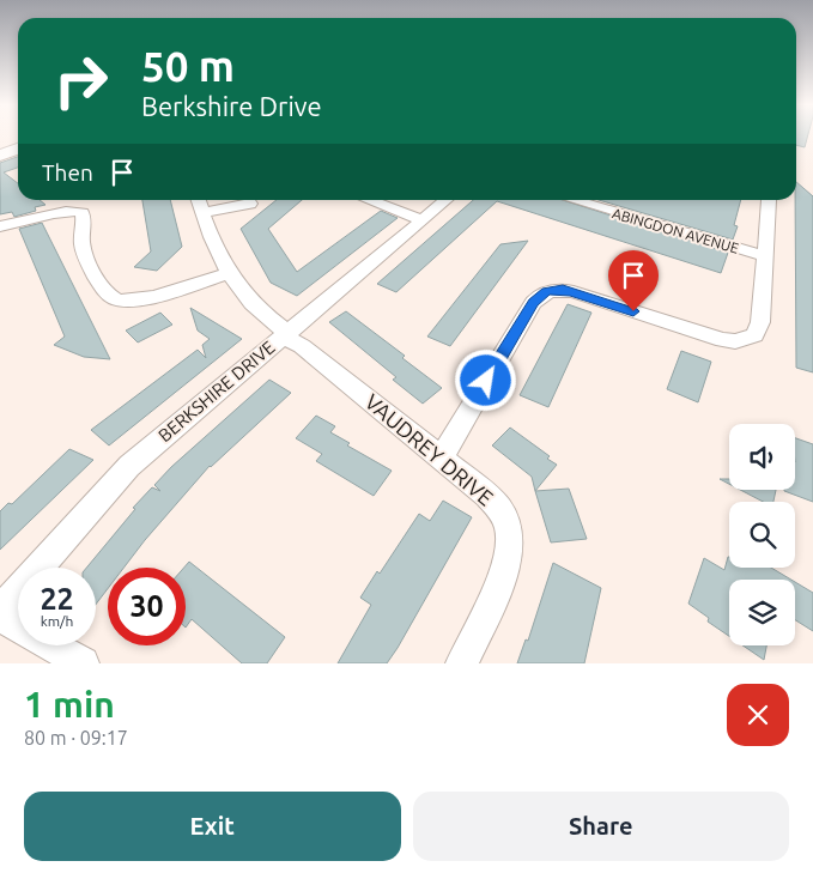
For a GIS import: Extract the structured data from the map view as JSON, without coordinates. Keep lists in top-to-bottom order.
{
  "streets": {
    "street": ["ABINGDON AVENUE", "BERKSHIRE DRIVE", "VAUDREY DRIVE"]
  },
  "crossings": [
    ["BERKSHIRE DRIVE", "VAUDREY DRIVE"]
  ],
  "page": {
    "turn": ["50 m", "Berkshire Drive"],
    "then": "Then",
    "speed": "22 km/h",
    "limit": "30",
    "heading": ["1 min", "80 m · 09:17"],
    "buttons": ["Exit", "Share"]
  }
}
